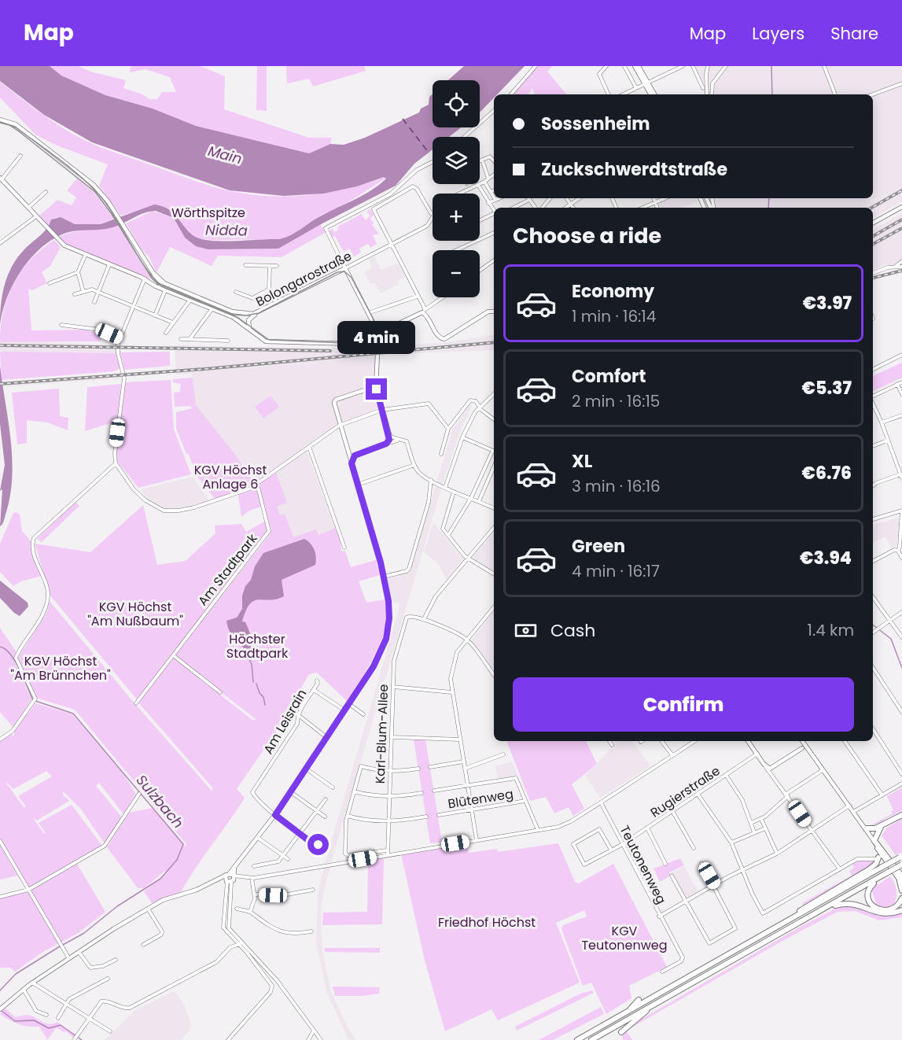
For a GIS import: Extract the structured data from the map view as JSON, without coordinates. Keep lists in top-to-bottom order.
{
  "streets": {
    "main road": ["Bolongarostraße"],
    "street": [
      "Am Stadtpark",
      "Am Leisrain",
      "Karl-Blum-Allee",
      "Rugierstraße",
      "Blütenweg",
      "Teutonenweg"
    ]
  },
  "crossings": [
    ["Rugierstraße", "Teutonenweg"]
  ],
  "water": ["Main", "Nidda", "Sulzbach"],
  "parks": [
    "Wörthspitze",
    "KGV Höchst Anlage 6",
    "KGV Höchst \"Am Nußbaum\"",
    "Höchster Stadtpark",
    "KGV Höchst \"Am Brünnchen\"",
    "Friedhof Höchst",
    "KGV Teutonenweg"
  ],
  "page": {
    "header": "Map",
    "nav": ["Map", "Layers", "Share"],
    "map_buttons": ["+", "−"],
    "banner": ["Sossenheim", "Zuckschwerdtstraße"],
    "heading": "Choose a ride",
    "list": [
      {
        "name": "Economy",
        "note": "1 min · 16:14",
        "value": "€3.97"
      },
      {
        "name": "Comfort",
        "note": "2 min · 16:15",
        "value": "€5.37"
      },
      {
        "name": "XL",
        "note": "3 min · 16:16",
        "value": "€6.76"
      },
      {
        "name": "Green",
        "note": "4 min · 16:17",
        "value": "€3.94"
      }
    ],
    "bubble": "4 min",
    "pay": ["Cash", "1.4 km"],
    "buttons": "Confirm"
  }
}
